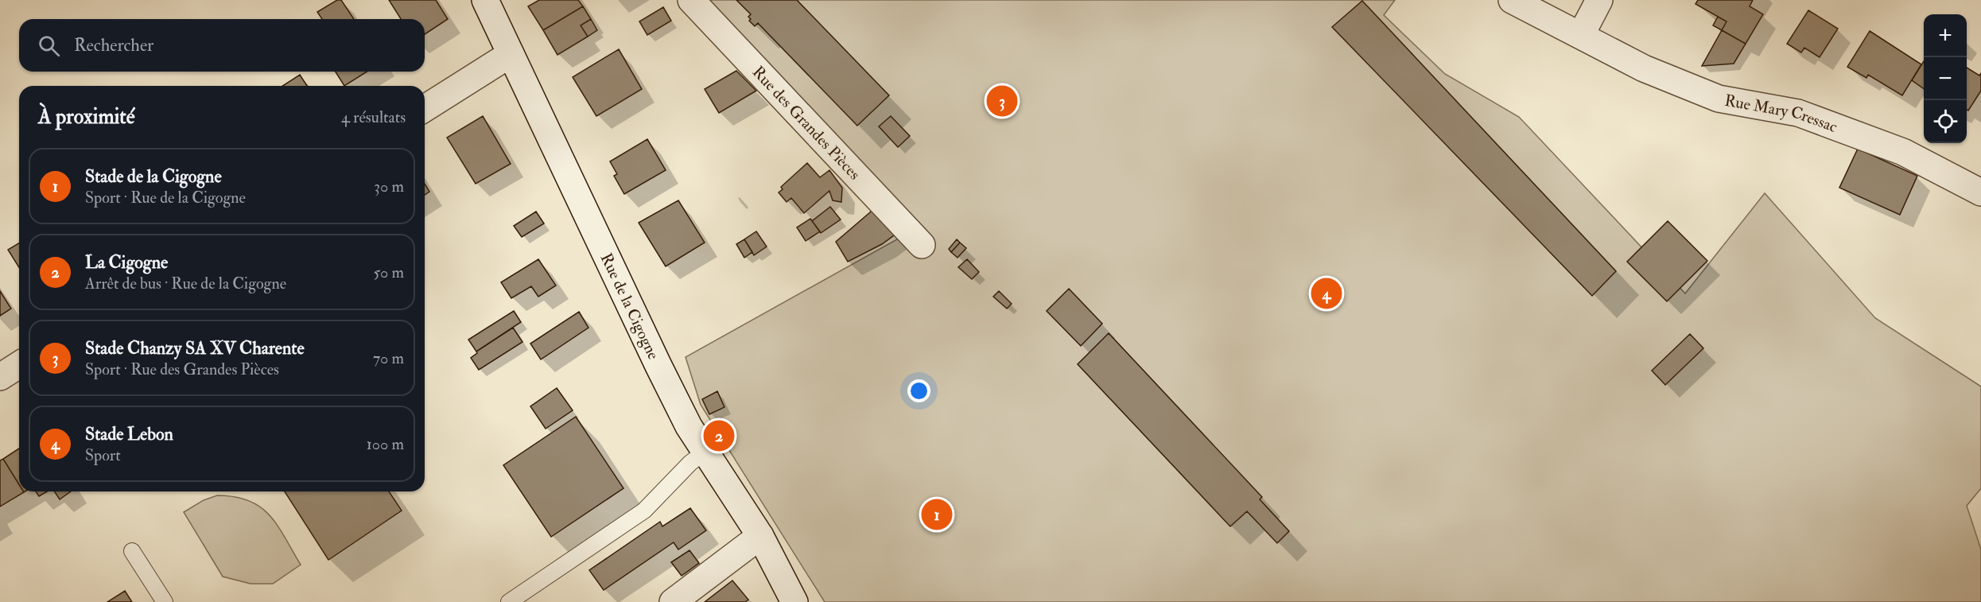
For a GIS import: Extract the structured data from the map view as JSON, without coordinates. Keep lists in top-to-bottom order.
{
  "streets": {
    "street": ["Rue Mary Cressac", "Rue des Grandes Pièces", "Rue de la Cigogne"]
  },
  "page": {
    "map_buttons": ["+", "−"],
    "search": "Rechercher",
    "pins": [
      "3",
      "4",
      "2",
      "1"
    ],
    "heading": ["À proximité", "4 résultats"],
    "list": [
      {
        "mark": "1",
        "name": "Stade de la Cigogne",
        "note": "Sport · Rue de la Cigogne",
        "value": "30 m"
      },
      {
        "mark": "2",
        "name": "La Cigogne",
        "note": "Arrêt de bus · Rue de la Cigogne",
        "value": "50 m"
      },
      {
        "mark": "3",
        "name": "Stade Chanzy SA XV Charente",
        "note": "Sport · Rue des Grandes Pièces",
        "value": "70 m"
      },
      {
        "mark": "4",
        "name": "Stade Lebon",
        "note": "Sport",
        "value": "100 m"
      }
    ]
  }
}
